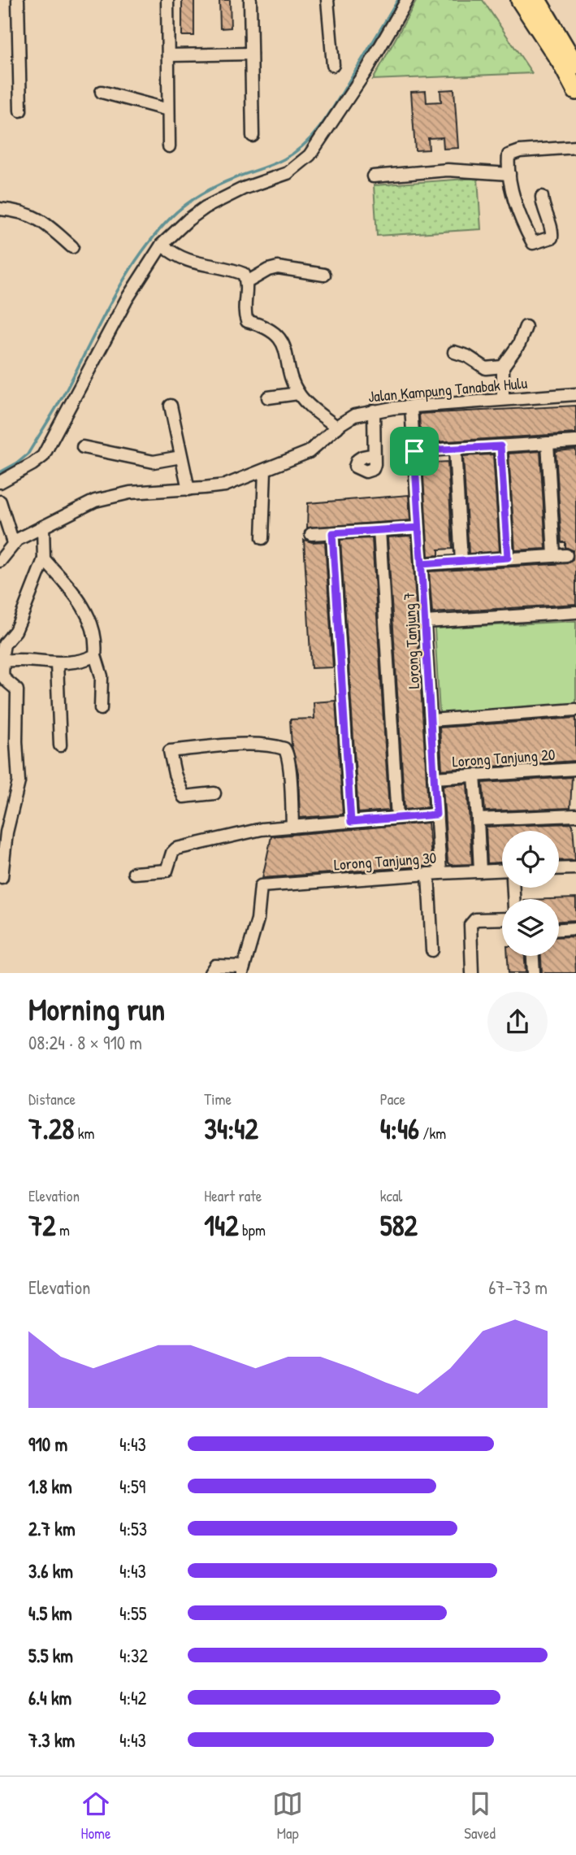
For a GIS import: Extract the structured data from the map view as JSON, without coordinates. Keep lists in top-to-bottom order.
{
  "streets": {
    "street": [
      "Jalan Kampung Tanabak Hulu",
      "Lorong Tanjung 7",
      "Lorong Tanjung 20",
      "Lorong Tanjung 30"
    ]
  },
  "crossings": [
    ["Jalan Kampung Tanabak Hulu", "Lorong Tanjung 7"],
    ["Lorong Tanjung 7", "Lorong Tanjung 20"],
    ["Lorong Tanjung 7", "Lorong Tanjung 30"]
  ],
  "page": {
    "heading": ["Morning run", "08:24 · 8 × 910 m"],
    "stats": [
      ["Distance", "7.28 km"],
      ["Time", "34:42"],
      ["Pace", "4:46 /km"],
      ["Elevation", "72 m"],
      ["Heart rate", "142 bpm"],
      ["kcal", "582"]
    ],
    "chart": ["Elevation", "67–73 m"],
    "list": [
      {
        "name": "910 m",
        "note": "4:43"
      },
      {
        "name": "1.8 km",
        "note": "4:59"
      },
      {
        "name": "2.7 km",
        "note": "4:53"
      },
      {
        "name": "3.6 km",
        "note": "4:43"
      },
      {
        "name": "4.5 km",
        "note": "4:55"
      },
      {
        "name": "5.5 km",
        "note": "4:32"
      },
      {
        "name": "6.4 km",
        "note": "4:42"
      },
      {
        "name": "7.3 km",
        "note": "4:43"
      }
    ],
    "tabs": ["Home", "Map", "Saved"]
  }
}
